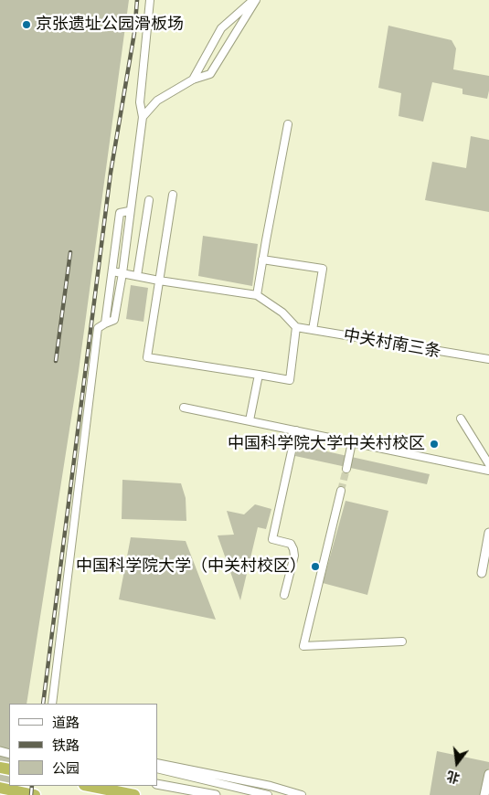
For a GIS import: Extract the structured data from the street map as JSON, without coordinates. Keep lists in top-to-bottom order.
{
  "streets": {
    "street": ["中关村南三条"]
  },
  "places": ["京张遗址公园滑板场", "中国科学院大学中关村校区", "中国科学院大学（中关村校区）"],
  "legend": ["道路", "铁路", "公园"],
  "north": "bottom"
}
